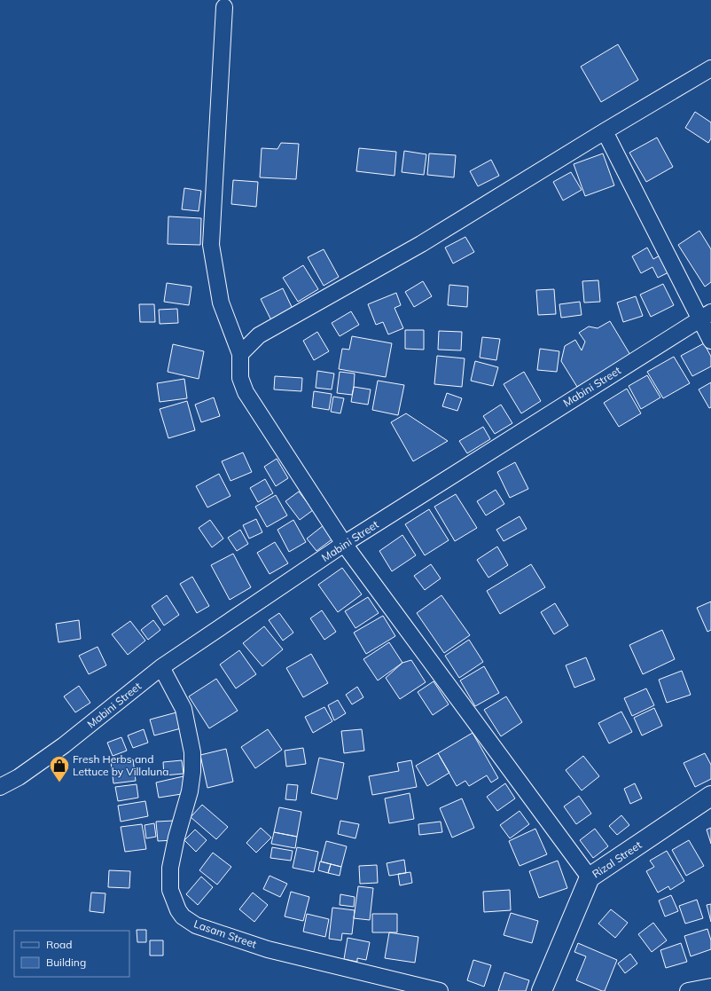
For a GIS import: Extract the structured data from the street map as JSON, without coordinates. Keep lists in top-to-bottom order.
{
  "streets": {
    "street": ["Mabini Street", "Rizal Street", "Lasam Street"]
  },
  "crossings": [
    ["Mabini Street", "Lasam Street"]
  ],
  "places": {
    "shop": ["Fresh Herbs and Lettuce by Villaluna"]
  },
  "legend": ["Road", "Building"]
}
